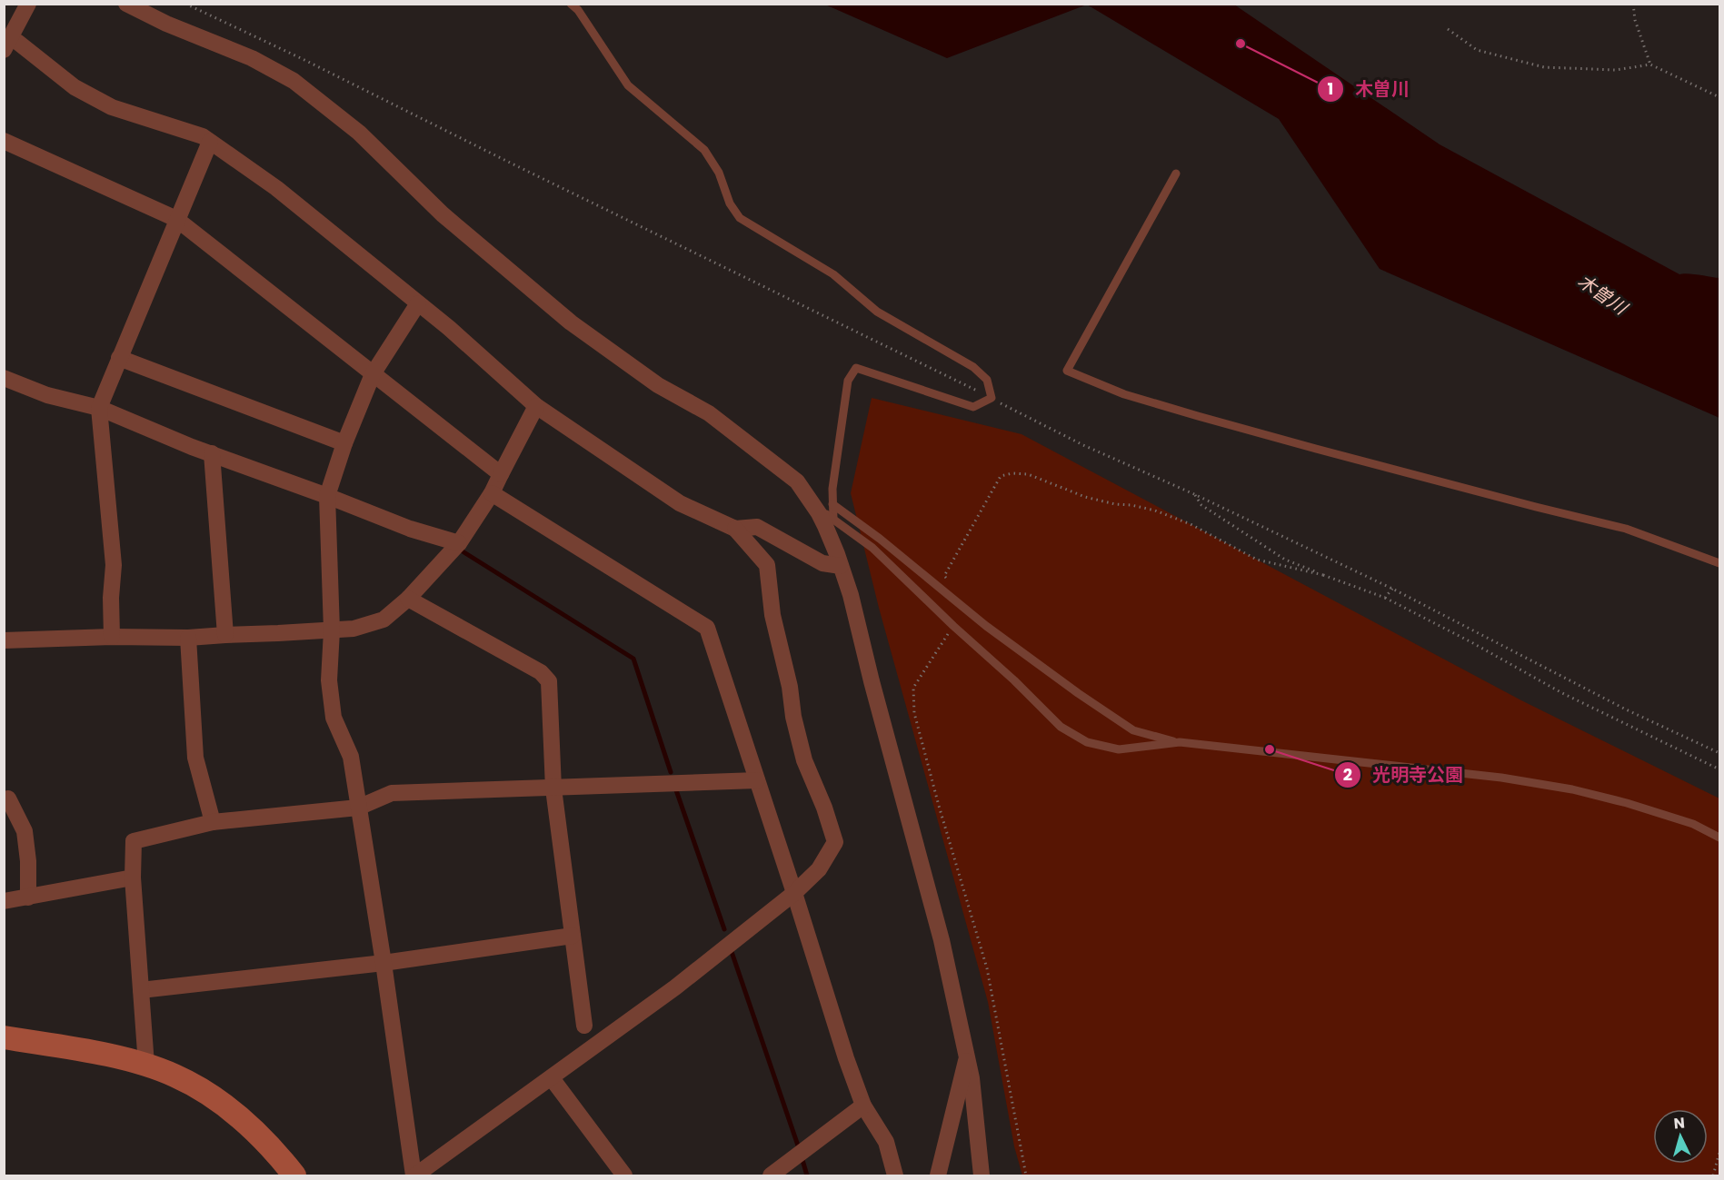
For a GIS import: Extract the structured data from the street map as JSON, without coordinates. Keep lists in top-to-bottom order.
{
  "water": ["木曽川"],
  "places": ["木曽川", "光明寺公園"],
  "north": "top"
}
